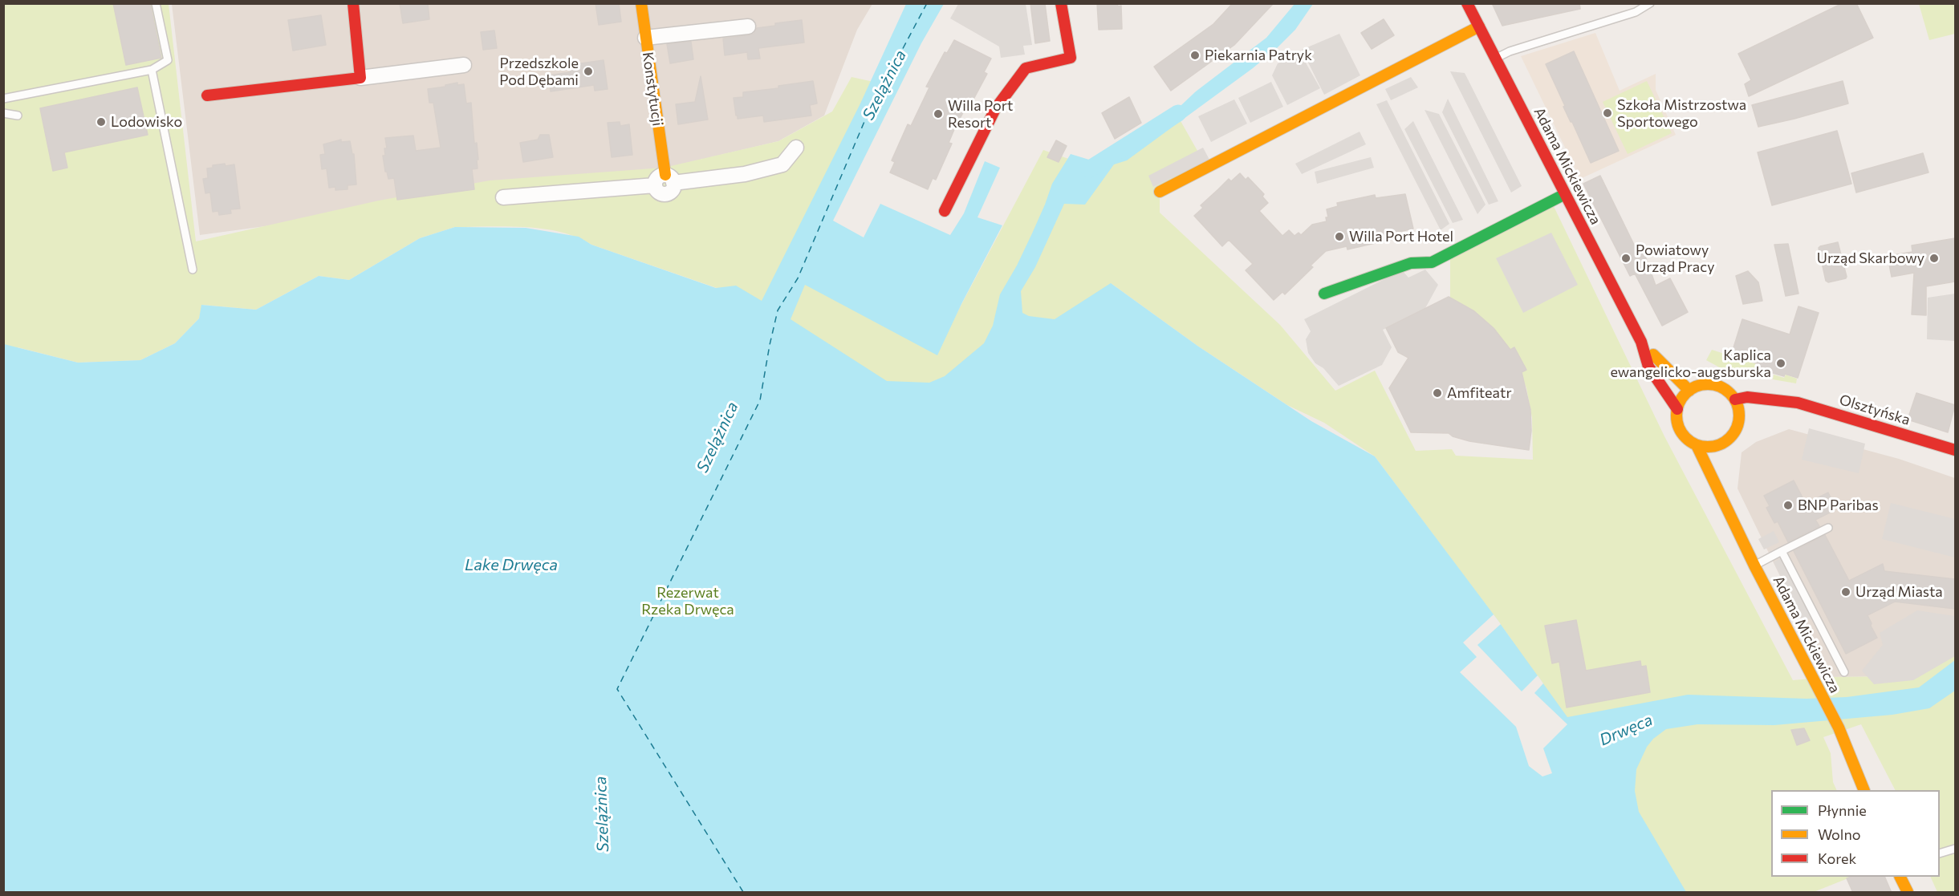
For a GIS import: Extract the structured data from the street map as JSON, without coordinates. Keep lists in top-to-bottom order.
{
  "streets": {
    "street": ["Konstytucji", "Adama Mickiewicza", "Olsztyńska"]
  },
  "crossings": [
    ["Adama Mickiewicza", "Olsztyńska"]
  ],
  "water": ["Szelążnica", "Lake Drwęca", "Drwęca"],
  "parks": ["Rezerwat Rzeka Drwęca"],
  "places": [
    "Piekarnia Patryk",
    "Przedszkole Pod Dębami",
    "Szkoła Mistrzostwa Sportowego",
    "Willa Port Resort",
    "Lodowisko",
    "Willa Port Hotel",
    "Powiatowy Urząd Pracy",
    "Urząd Skarbowy",
    "Kaplica ewangelicko-augsburska",
    "Amfiteatr",
    "BNP Paribas",
    "Urząd Miasta"
  ],
  "legend": ["Płynnie", "Wolno", "Korek"]
}
